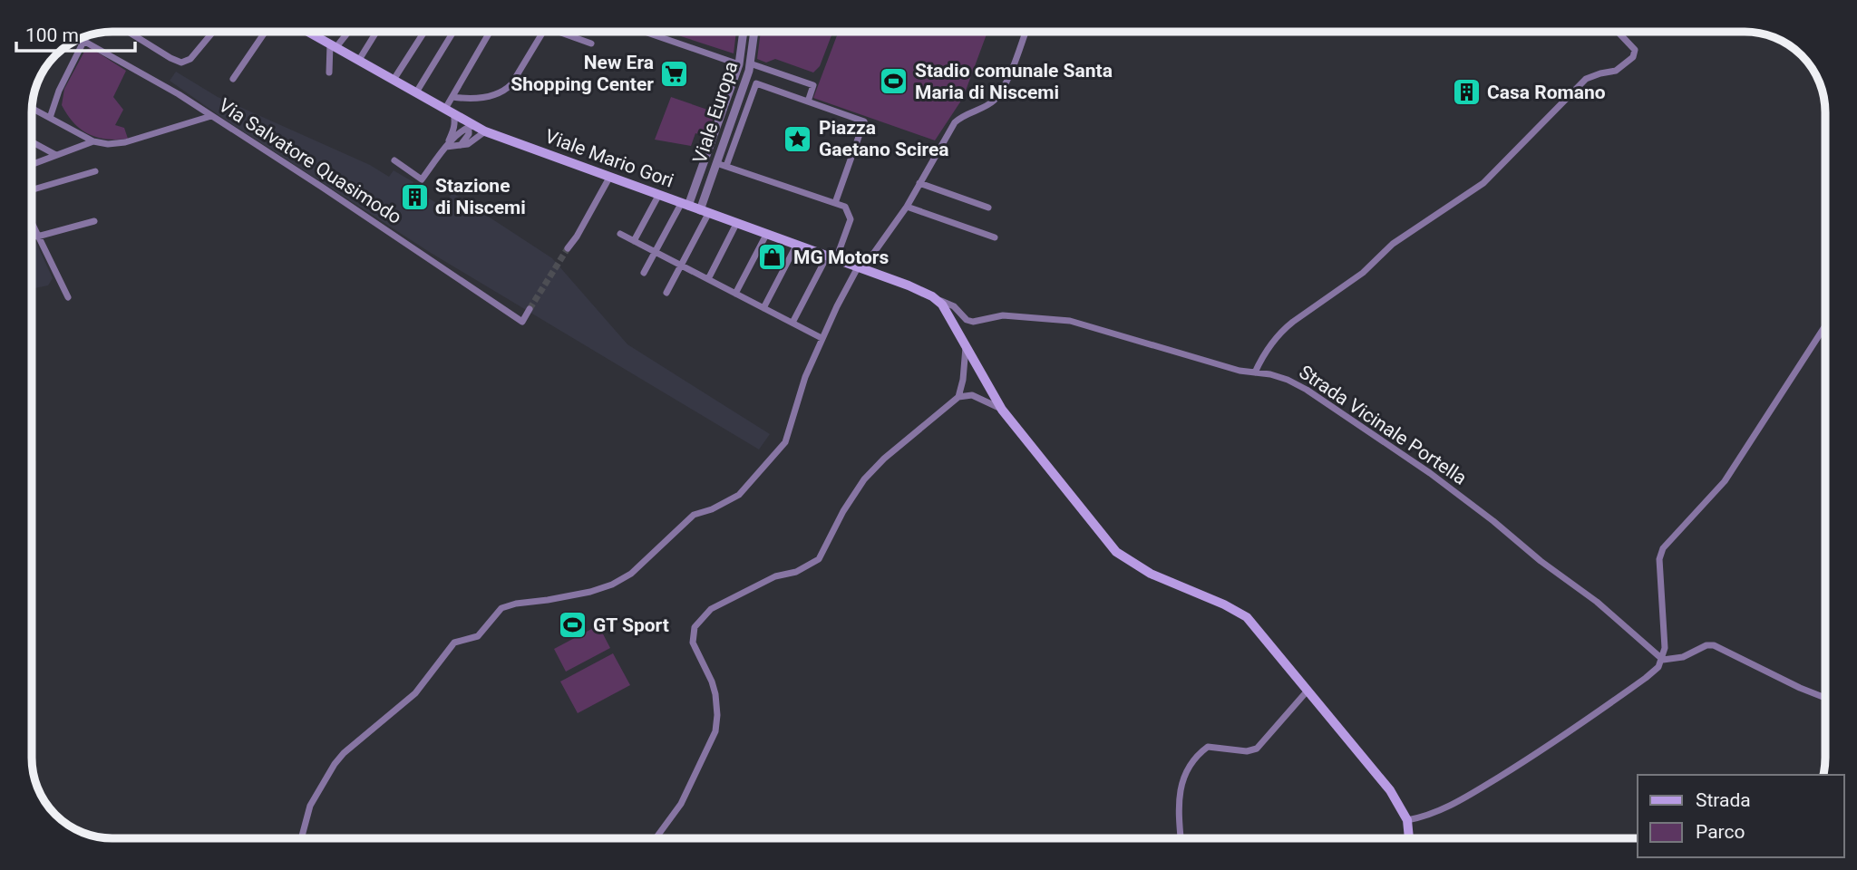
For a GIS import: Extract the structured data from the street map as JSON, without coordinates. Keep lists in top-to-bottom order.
{
  "streets": {
    "main road": ["Viale Mario Gori"],
    "street": ["Viale Europa", "Via Salvatore Quasimodo", "Strada Vicinale Portella"]
  },
  "crossings": [
    ["Viale Europa", "Viale Mario Gori"],
    ["Viale Mario Gori", "Strada Vicinale Portella"]
  ],
  "places": {
    "supermarket": ["New Era Shopping Center"],
    "sports": ["Stadio comunale Santa Maria di Niscemi", "GT Sport"],
    "building": ["Casa Romano", "Stazione di Niscemi"],
    "place": ["Piazza Gaetano Scirea"],
    "shop": ["MG Motors"]
  },
  "legend": ["Strada", "Parco"],
  "scale_bar": "100 m"
}
